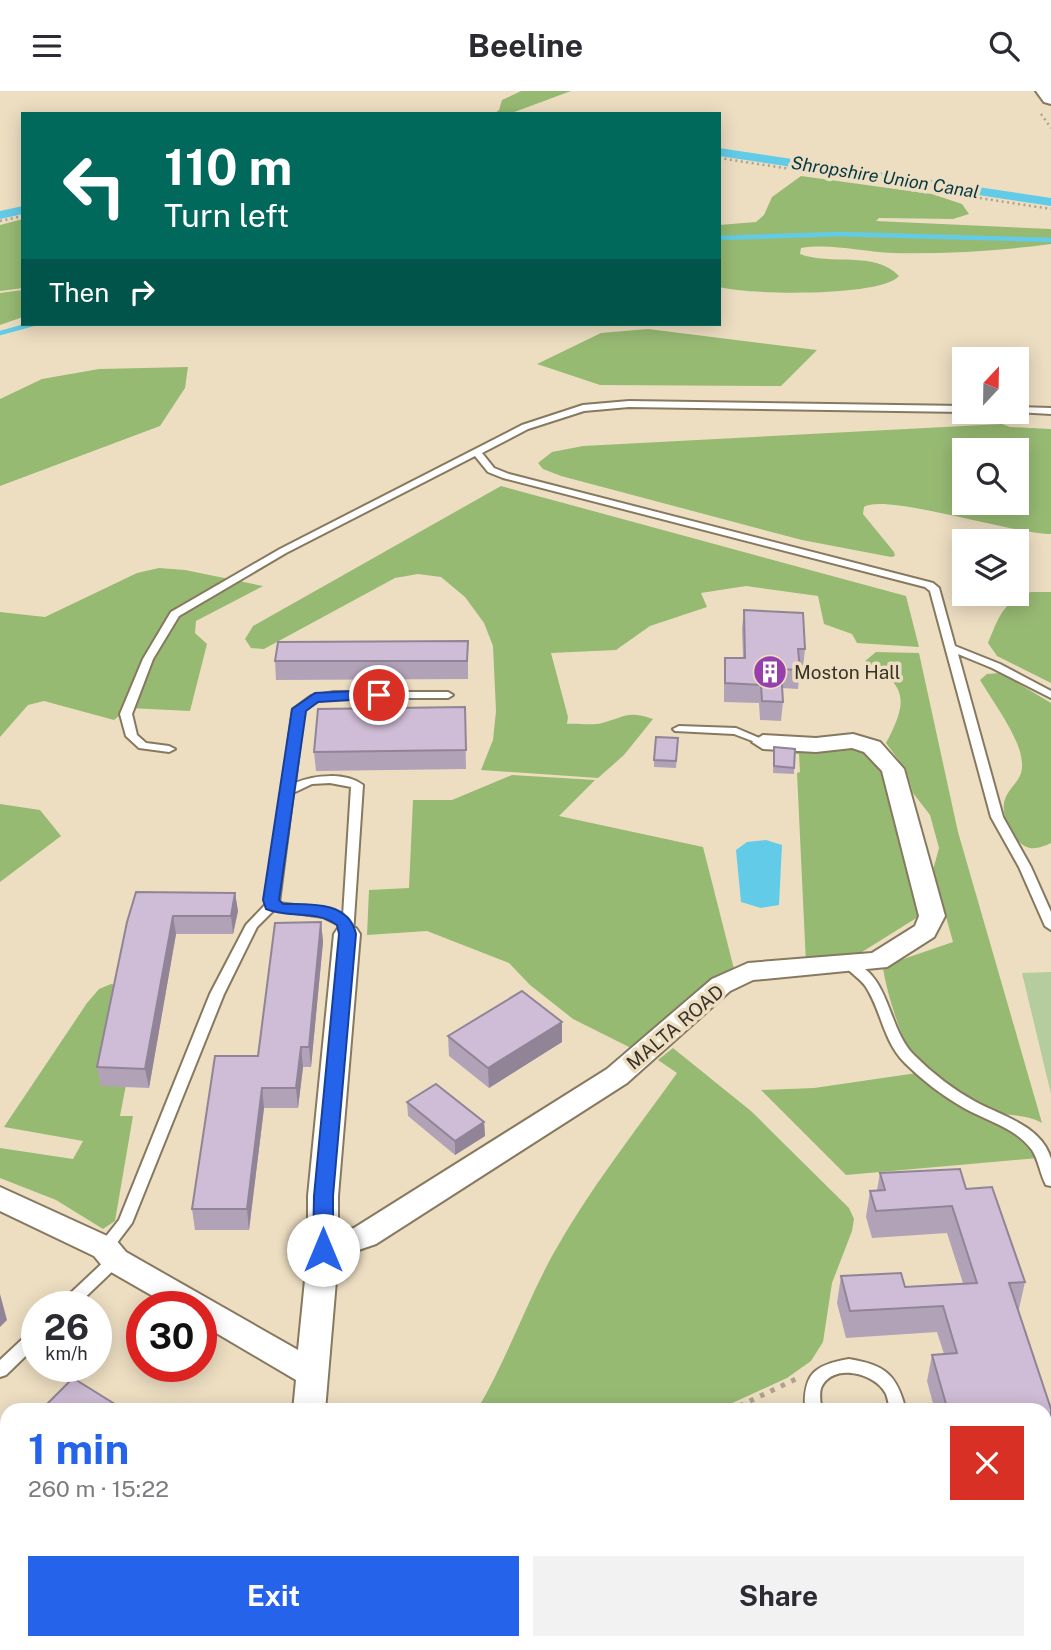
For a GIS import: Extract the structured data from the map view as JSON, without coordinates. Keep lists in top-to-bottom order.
{
  "streets": {
    "street": ["MALTA ROAD"]
  },
  "water": ["Shropshire Union Canal"],
  "places": {
    "building": ["Moston Hall"]
  },
  "north": "top",
  "page": {
    "header": "Beeline",
    "turn": ["110 m", "Turn left"],
    "then": "Then",
    "speed": "26 km/h",
    "limit": "30",
    "heading": ["1 min", "260 m · 15:22"],
    "buttons": ["Exit", "Share"]
  }
}
